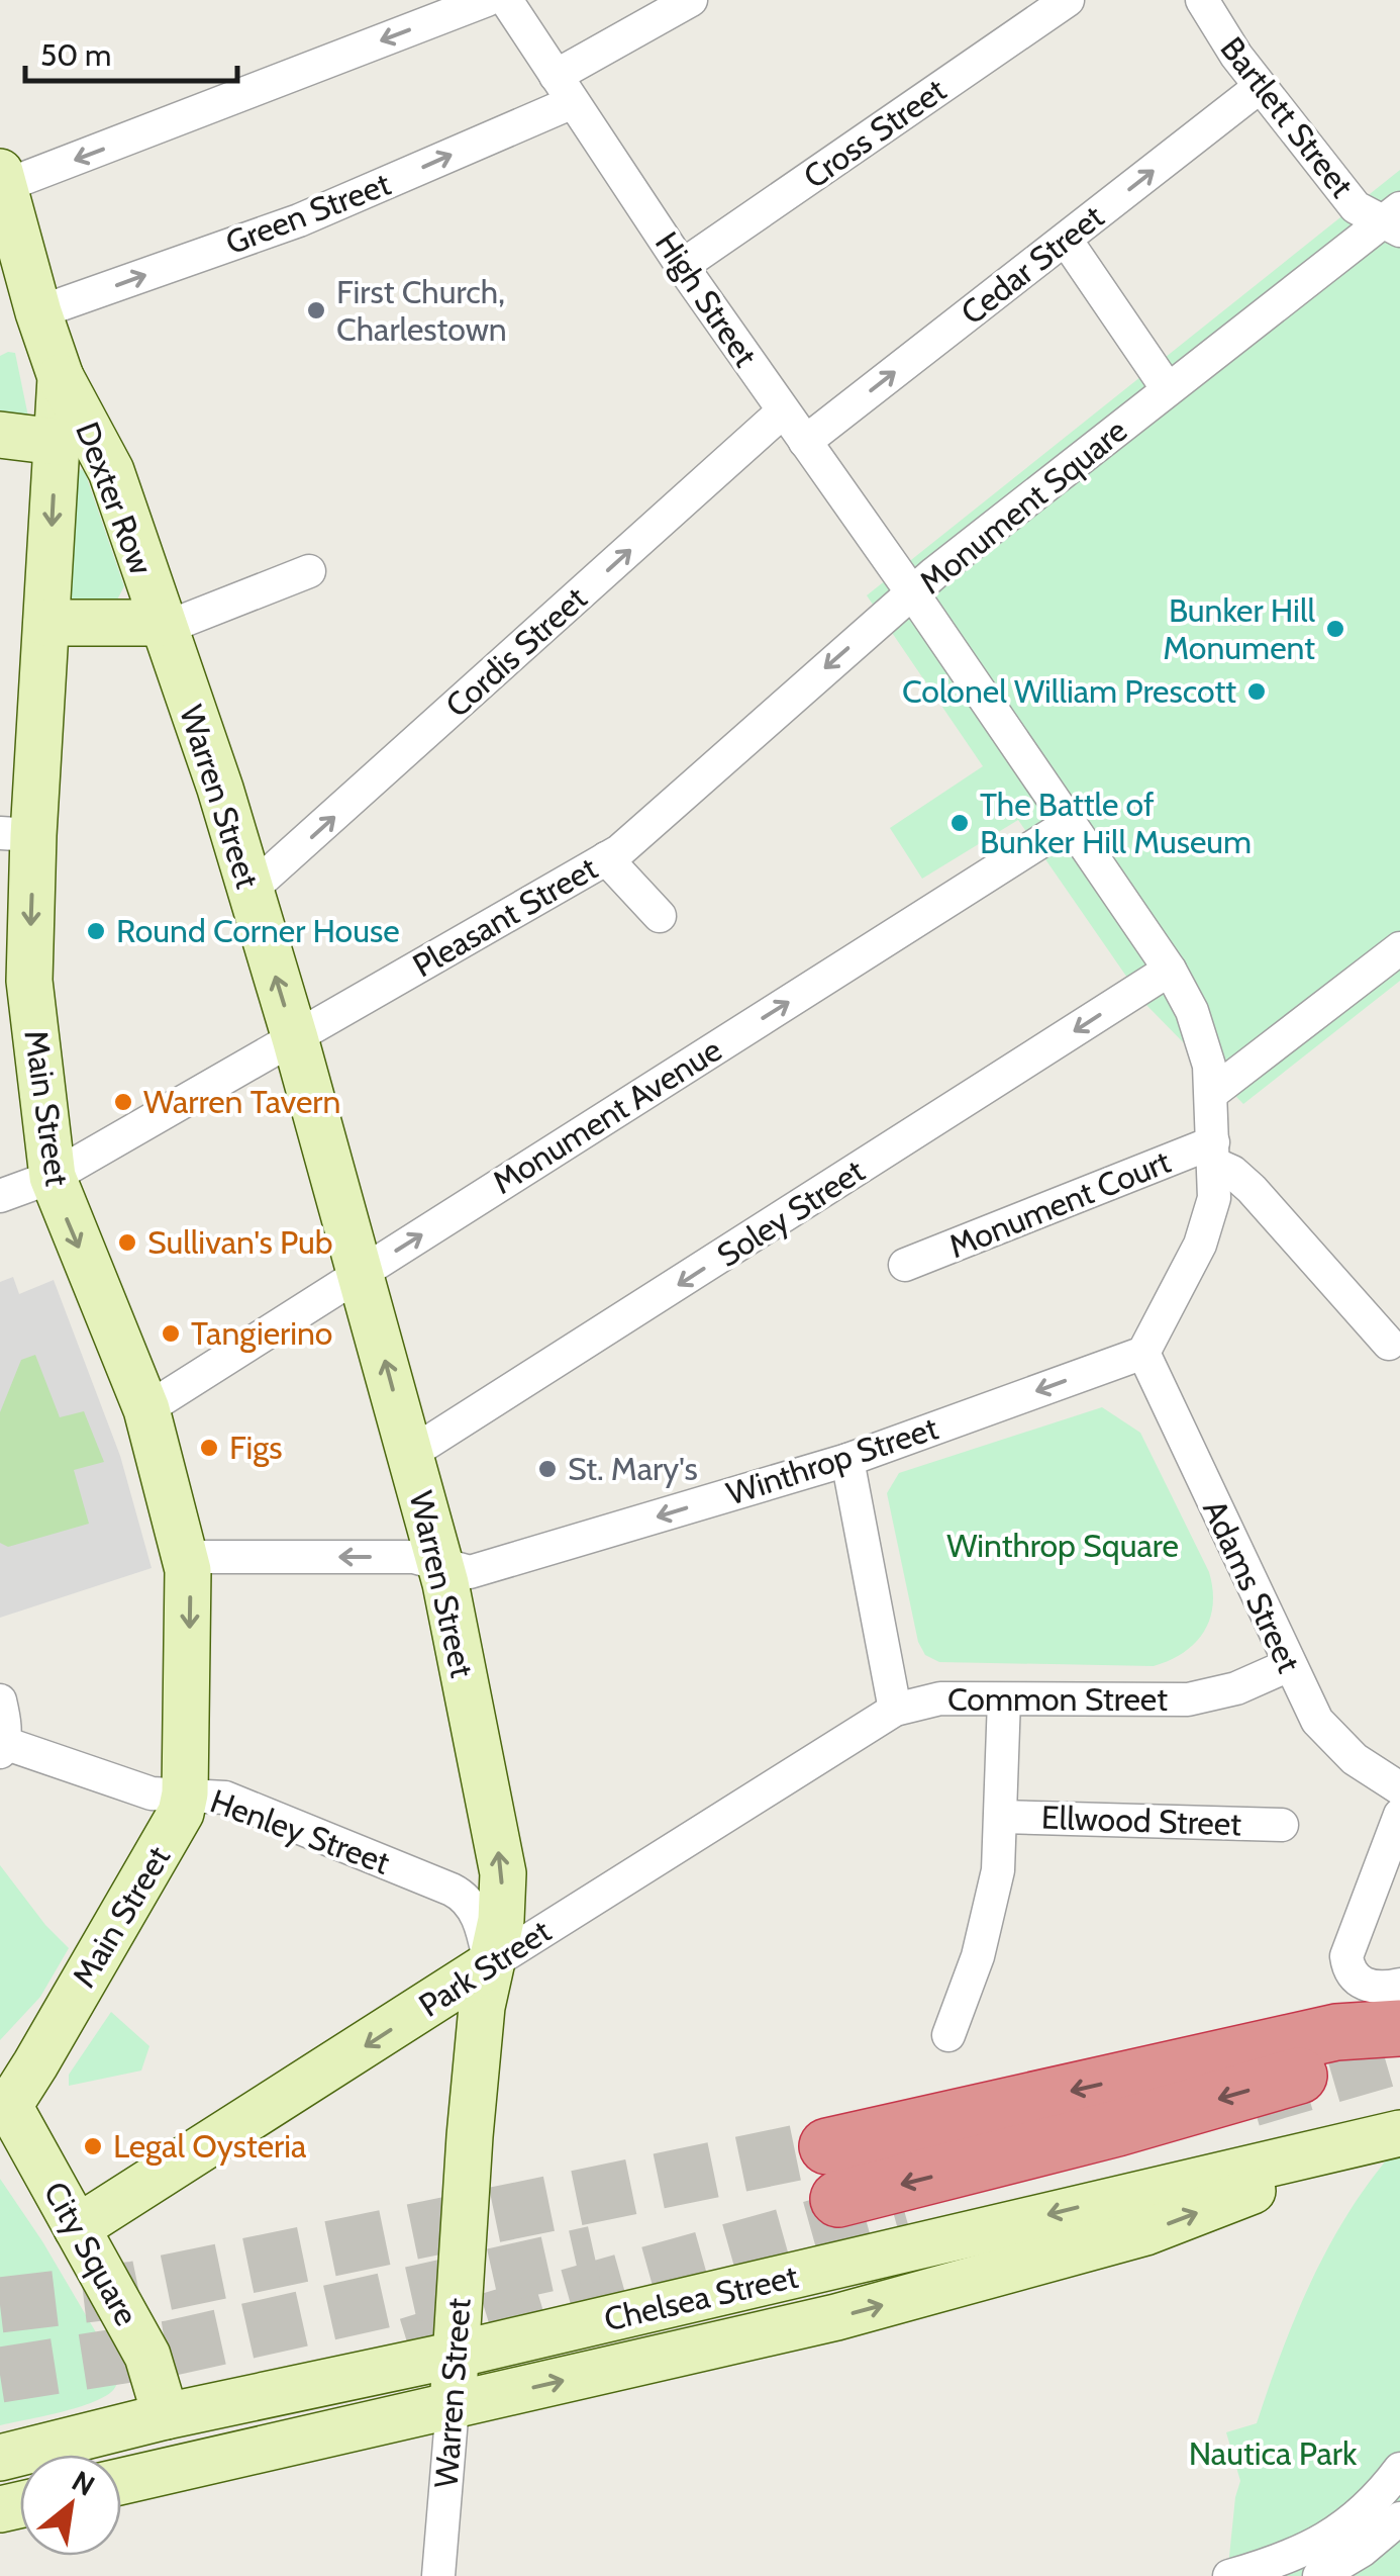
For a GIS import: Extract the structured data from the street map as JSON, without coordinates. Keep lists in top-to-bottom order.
{
  "streets": {
    "main road": [
      "Dexter Row",
      "Warren Street",
      "Main Street",
      "Park Street",
      "City Square",
      "Chelsea Street"
    ],
    "street": [
      "Bartlett Street",
      "Cross Street",
      "Green Street",
      "Cedar Street",
      "High Street",
      "Monument Square",
      "Cordis Street",
      "Pleasant Street",
      "Monument Avenue",
      "Monument Court",
      "Soley Street",
      "Winthrop Street",
      "Adams Street",
      "Common Street",
      "Ellwood Street",
      "Henley Street"
    ]
  },
  "crossings": [
    ["Bartlett Street", "Cedar Street"],
    ["Bartlett Street", "Monument Square"],
    ["Cross Street", "High Street"],
    ["Green Street", "High Street"],
    ["Green Street", "Main Street"],
    ["Cedar Street", "High Street"],
    ["High Street", "Monument Square"],
    ["High Street", "Cordis Street"],
    ["High Street", "Pleasant Street"],
    ["Dexter Row", "Warren Street"],
    ["Dexter Row", "Main Street"],
    ["Monument Square", "Pleasant Street"],
    ["Monument Square", "Monument Avenue"],
    ["Monument Square", "Soley Street"],
    ["Cordis Street", "Warren Street"],
    ["Warren Street", "Pleasant Street"],
    ["Warren Street", "Monument Avenue"],
    ["Warren Street", "Soley Street"],
    ["Warren Street", "Winthrop Street"],
    ["Warren Street", "Henley Street"],
    ["Warren Street", "Park Street"],
    ["Warren Street", "Chelsea Street"],
    ["Pleasant Street", "Main Street"],
    ["Main Street", "Monument Avenue"],
    ["Main Street", "Winthrop Street"],
    ["Main Street", "Henley Street"],
    ["Main Street", "City Square"],
    ["Winthrop Street", "Adams Street"],
    ["Adams Street", "Common Street"],
    ["Common Street", "Park Street"],
    ["Henley Street", "Park Street"],
    ["Park Street", "City Square"],
    ["City Square", "Chelsea Street"]
  ],
  "one_way": [
    "Cedar Street",
    "Cordis Street",
    "Warren Street",
    "Pleasant Street",
    "Main Street",
    "Monument Avenue",
    "Soley Street",
    "Winthrop Street",
    "Park Street"
  ],
  "parks": ["Winthrop Square", "Nautica Park"],
  "places": [
    "First Church, Charlestown",
    "Bunker Hill Monument",
    "Colonel William Prescott",
    "The Battle of Bunker Hill Museum",
    "Round Corner House",
    "Warren Tavern",
    "Sullivan's Pub",
    "Tangierino",
    "Figs",
    "St. Mary's",
    "Legal Oysteria"
  ],
  "scale_bar": "50 m",
  "north": "top right"
}
